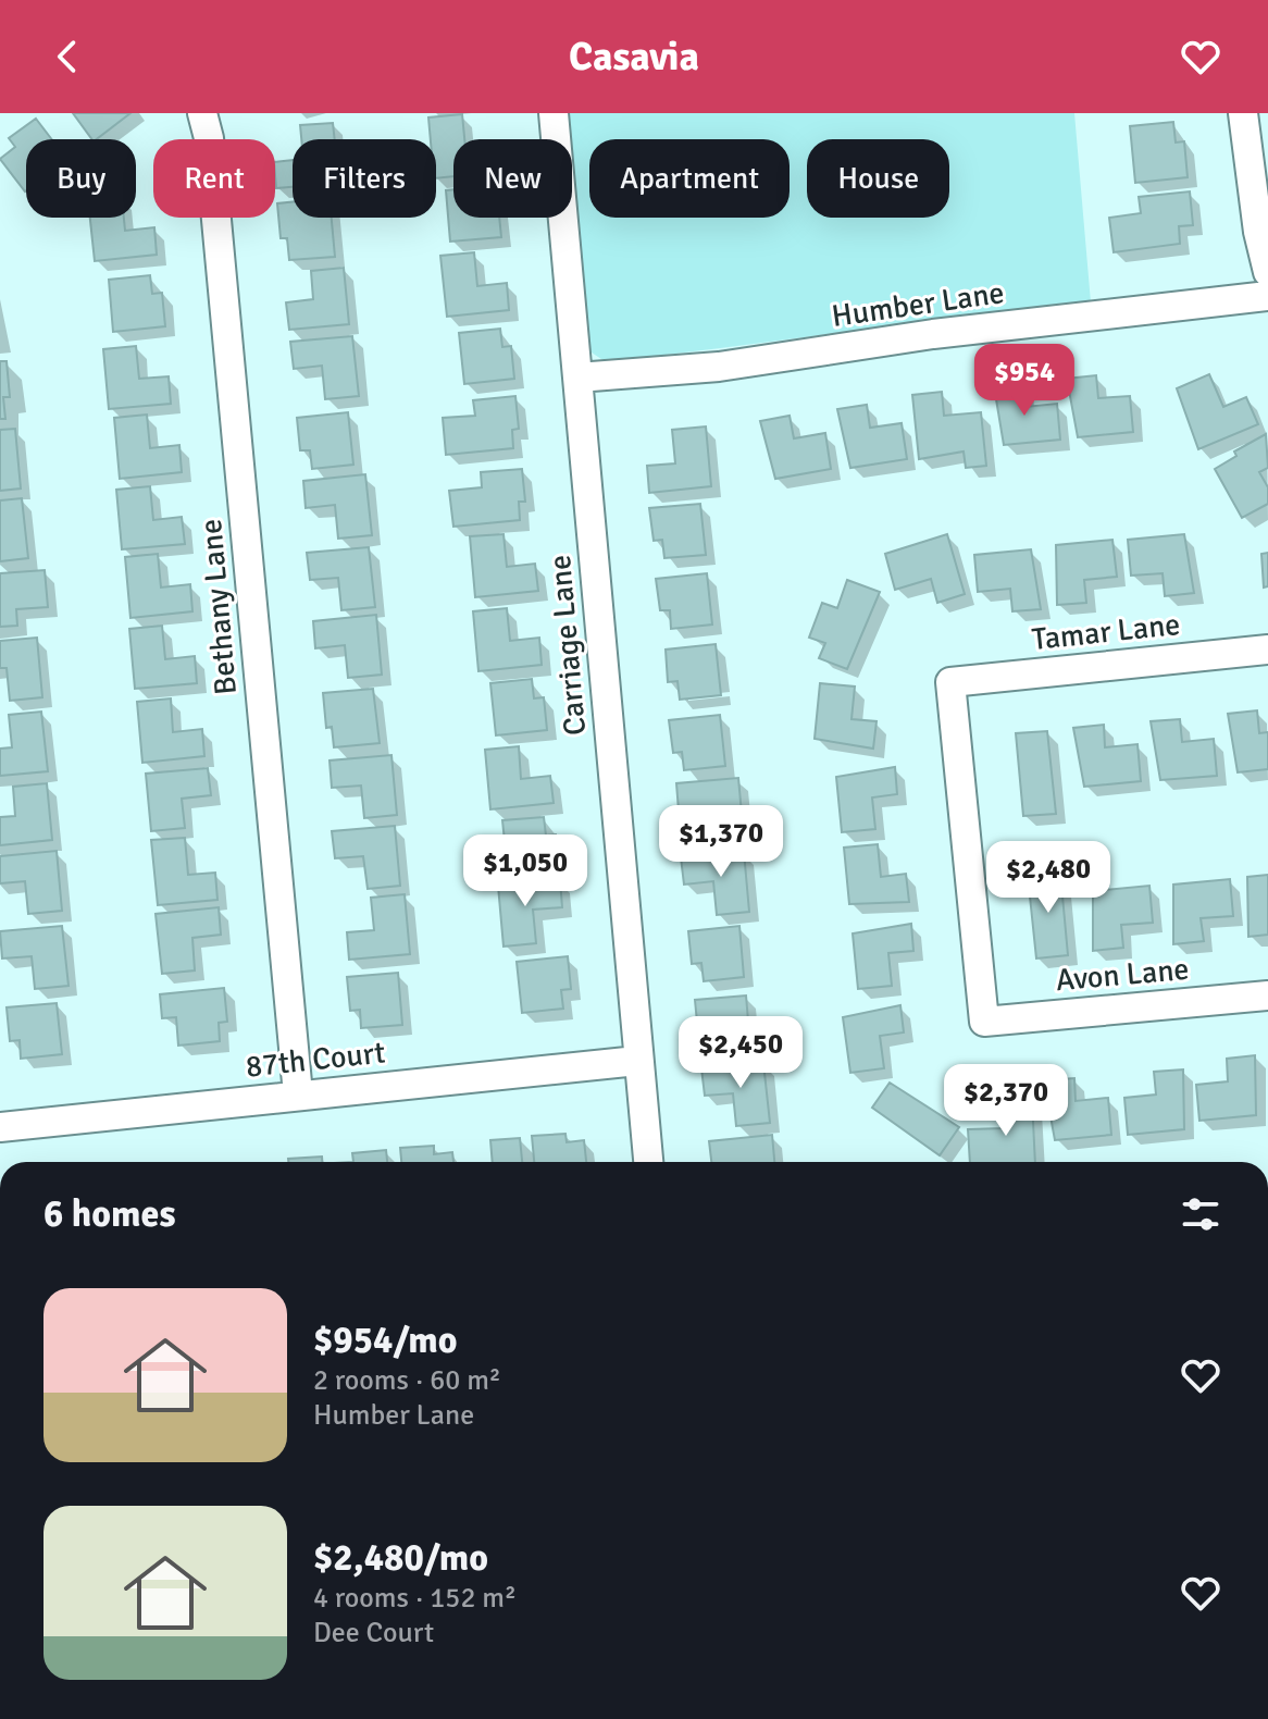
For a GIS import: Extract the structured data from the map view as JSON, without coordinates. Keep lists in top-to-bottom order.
{
  "streets": {
    "street": [
      "Humber Lane",
      "Bethany Lane",
      "Tamar Lane",
      "Carriage Lane",
      "Avon Lane",
      "87th Court"
    ]
  },
  "crossings": [
    ["Humber Lane", "Carriage Lane"],
    ["Bethany Lane", "87th Court"],
    ["Tamar Lane", "Avon Lane"],
    ["Carriage Lane", "87th Court"]
  ],
  "page": {
    "header": "Casavia",
    "chip": [
      "Buy",
      "Rent",
      "Filters",
      "New",
      "Apartment",
      "House"
    ],
    "price": [
      "$954",
      "$1,370",
      "$1,050",
      "$2,480",
      "$2,450",
      "$2,370"
    ],
    "heading": "6 homes",
    "list": [
      {
        "name": "$954/mo",
        "note": "2 rooms · 60 m² · Humber Lane"
      },
      {
        "name": "$2,480/mo",
        "note": "4 rooms · 152 m² · Dee Court"
      }
    ]
  }
}
